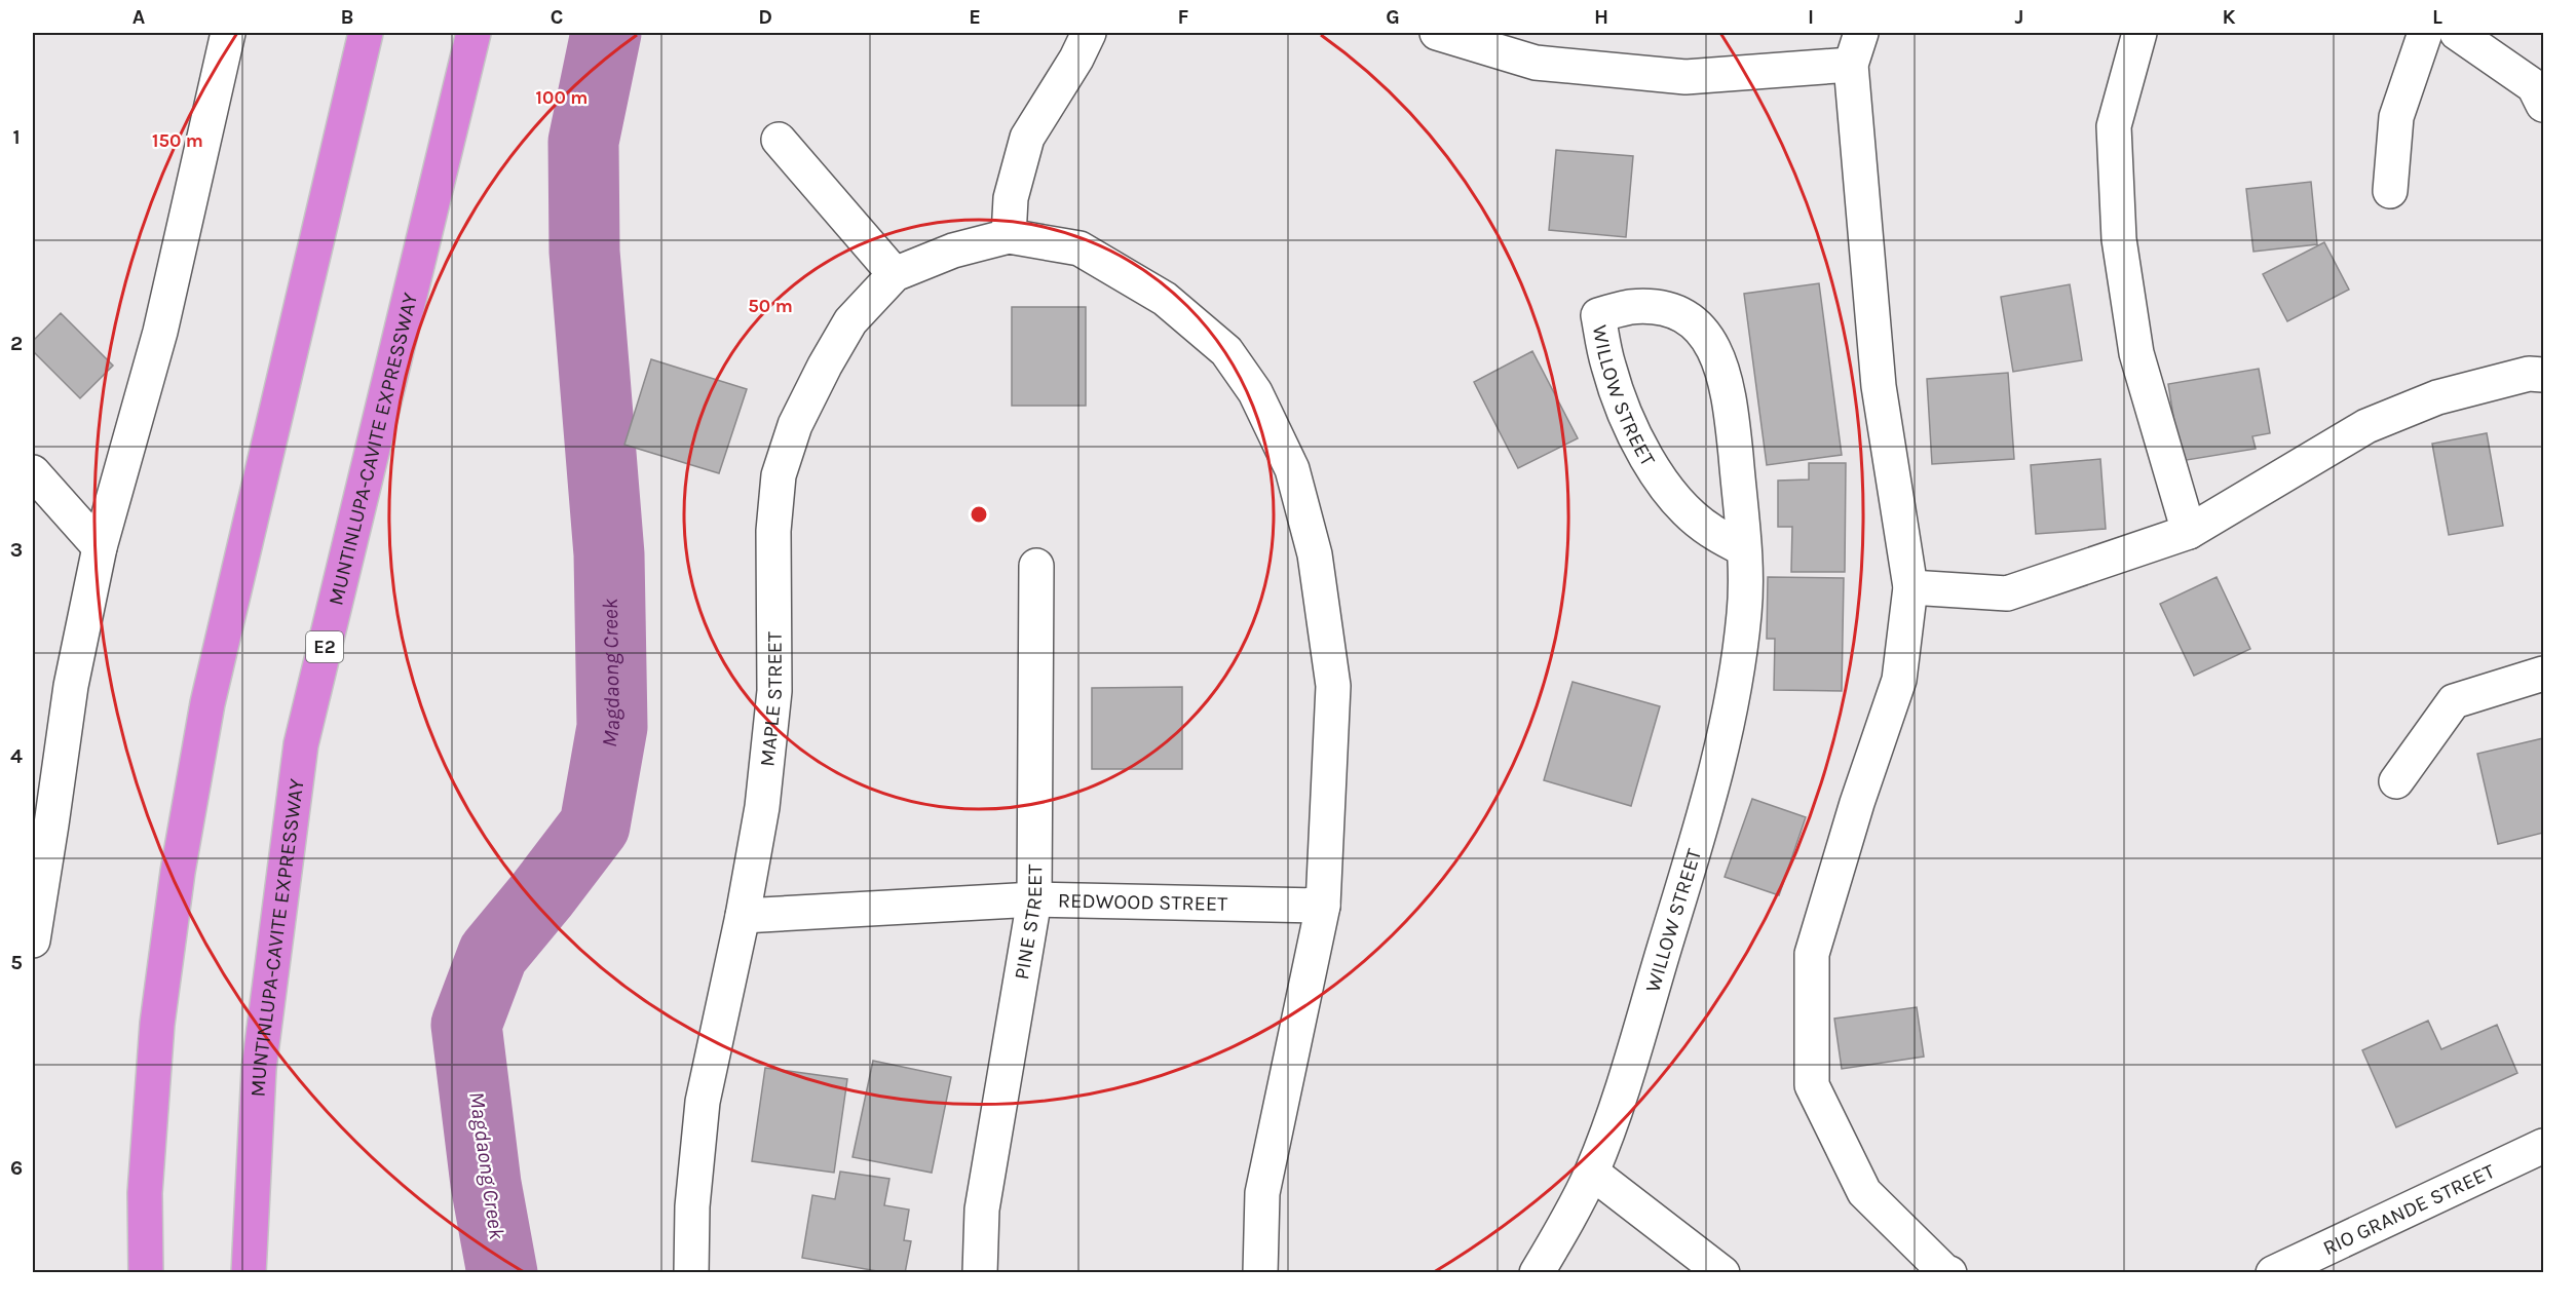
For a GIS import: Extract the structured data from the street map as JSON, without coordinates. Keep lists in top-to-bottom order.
{
  "streets": {
    "highway": ["MUNTINLUPA-CAVITE EXPRESSWAY", "E2"],
    "street": [
      "WILLOW STREET",
      "MAPLE STREET",
      "REDWOOD STREET",
      "PINE STREET",
      "RIO GRANDE STREET"
    ]
  },
  "crossings": [
    ["MAPLE STREET", "REDWOOD STREET"],
    ["REDWOOD STREET", "PINE STREET"]
  ],
  "water": ["Magdaong Creek"],
  "grid": {
    "columns": [
      "A",
      "B",
      "C",
      "D",
      "E",
      "F",
      "G",
      "H",
      "I",
      "J",
      "K",
      "L"
    ],
    "rows": [
      "1",
      "2",
      "3",
      "4",
      "5",
      "6"
    ]
  },
  "rings": ["100 m", "150 m", "50 m"]
}
